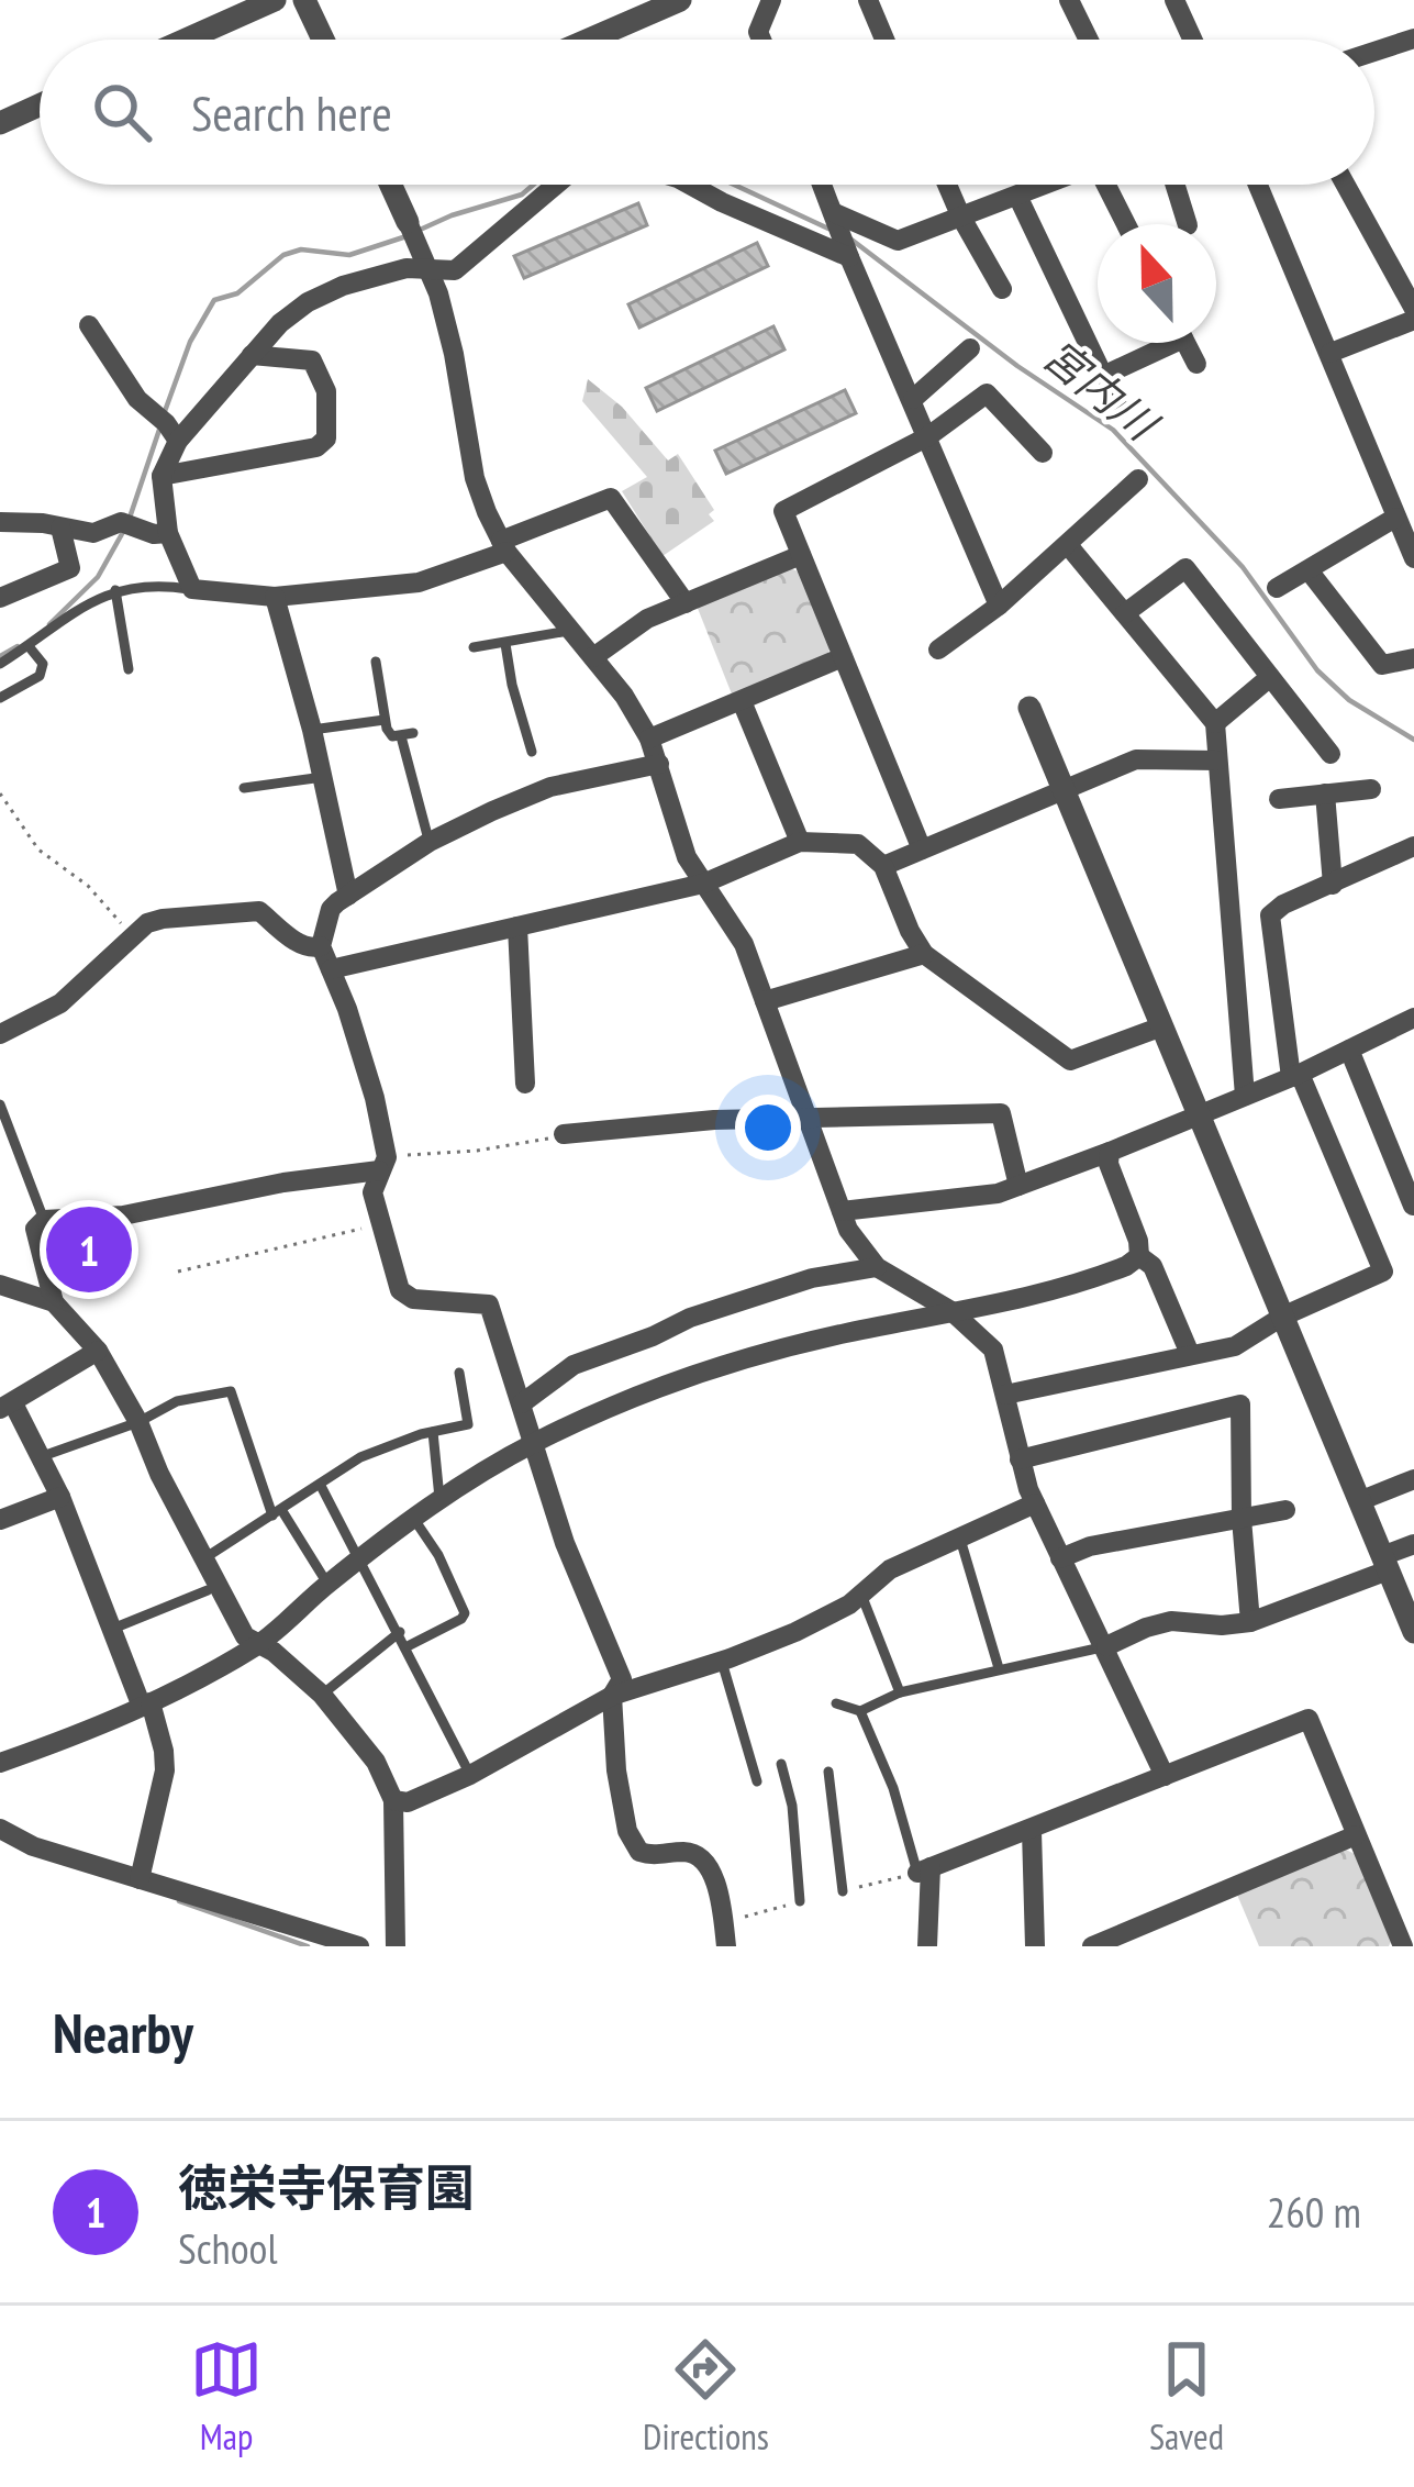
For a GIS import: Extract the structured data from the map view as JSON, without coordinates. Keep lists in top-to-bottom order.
{
  "water": ["宮内川"],
  "north": "top",
  "page": {
    "search": "Search here",
    "pins": "1",
    "heading": "Nearby",
    "list": [
      {
        "mark": "1",
        "name": "徳栄寺保育園",
        "note": "School",
        "value": "260 m"
      }
    ],
    "nav": ["Map", "Directions", "Saved"]
  }
}
